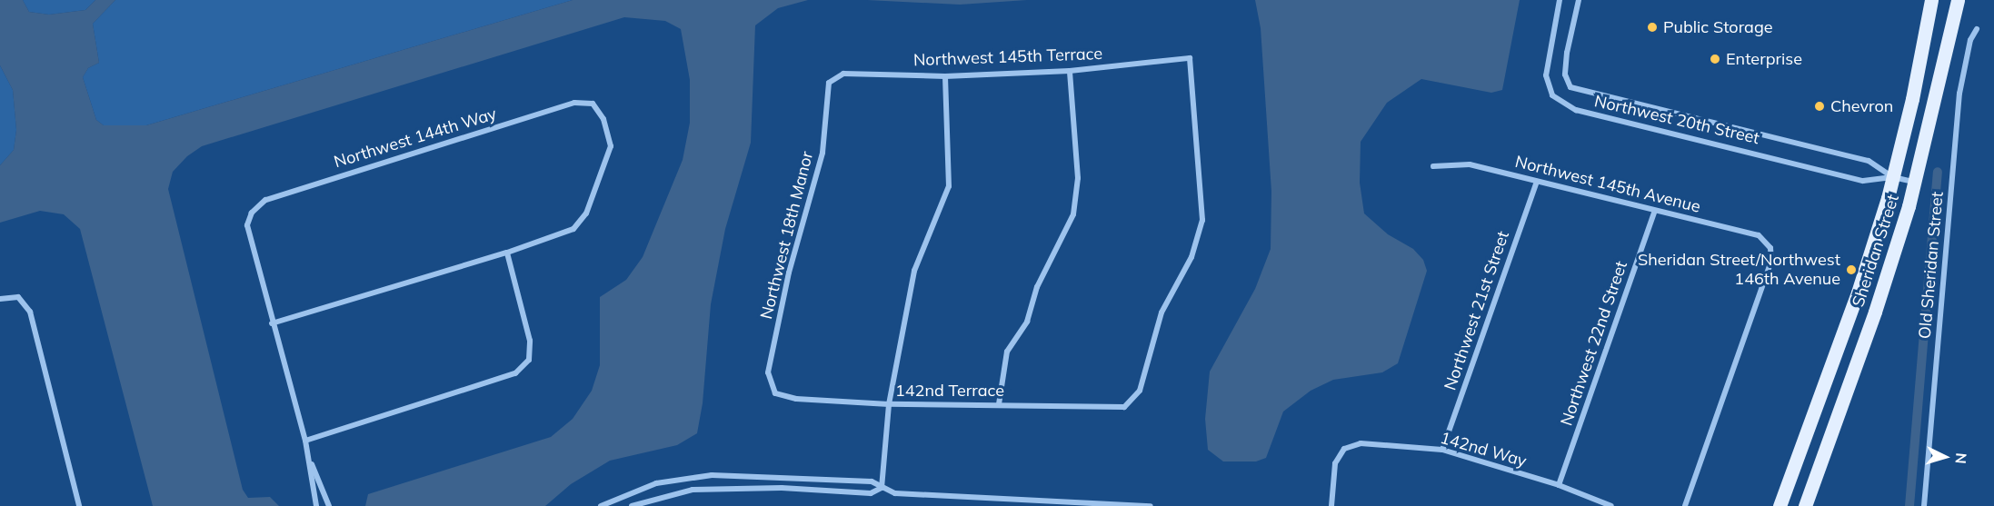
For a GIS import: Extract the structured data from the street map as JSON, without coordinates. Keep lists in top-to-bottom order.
{
  "streets": {
    "main road": ["Sheridan Street"],
    "street": [
      "Northwest 145th Terrace",
      "Northwest 20th Street",
      "Northwest 144th Way",
      "Northwest 145th Avenue",
      "Northwest 18th Manor",
      "Old Sheridan Street",
      "Northwest 21st Street",
      "Northwest 22nd Street",
      "142nd Terrace",
      "142nd Way"
    ]
  },
  "crossings": [
    ["Northwest 145th Terrace", "Northwest 18th Manor"],
    ["Northwest 145th Terrace", "142nd Terrace"],
    ["Northwest 20th Street", "Sheridan Street"],
    ["Northwest 145th Avenue", "Northwest 21st Street"],
    ["Northwest 145th Avenue", "Northwest 22nd Street"],
    ["Northwest 18th Manor", "142nd Terrace"],
    ["Northwest 21st Street", "142nd Way"],
    ["Northwest 22nd Street", "142nd Way"]
  ],
  "places": [
    "Public Storage",
    "Enterprise",
    "Chevron",
    "Sheridan Street/Northwest 146th Avenue"
  ],
  "north": "right"
}
